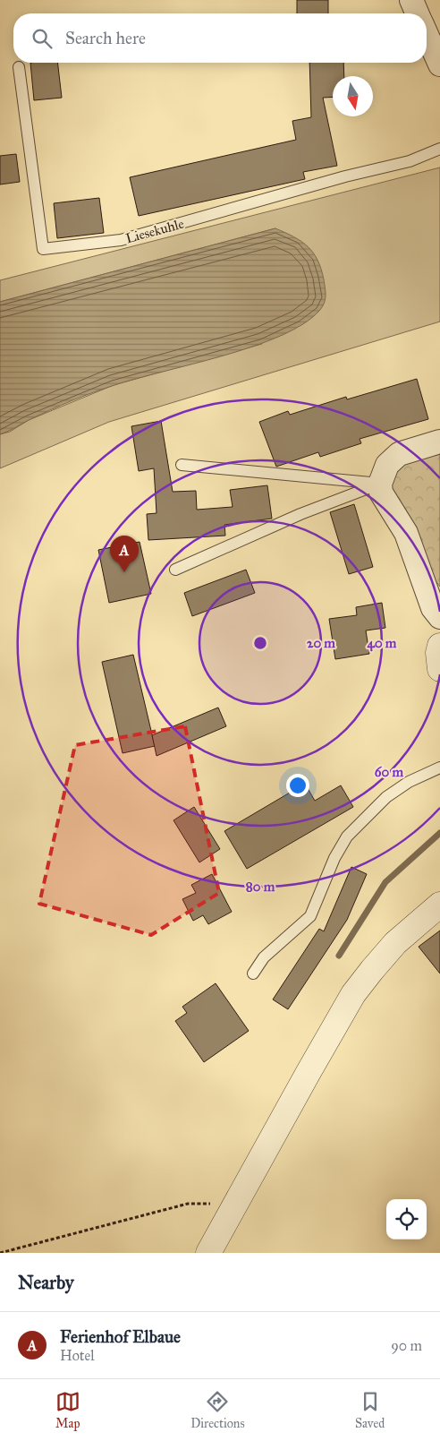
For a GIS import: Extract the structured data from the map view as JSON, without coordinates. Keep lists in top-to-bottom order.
{
  "streets": {
    "lane": ["Liesekuhle"]
  },
  "north": "bottom",
  "page": {
    "search": "Search here",
    "pins": "A",
    "heading": "Nearby",
    "list": [
      {
        "mark": "A",
        "name": "Ferienhof Elbaue",
        "note": "Hotel",
        "value": "90 m"
      }
    ],
    "nav": ["Map", "Directions", "Saved"]
  },
  "rings": [
    "20 m",
    "40 m",
    "60 m",
    "80 m"
  ]
}
